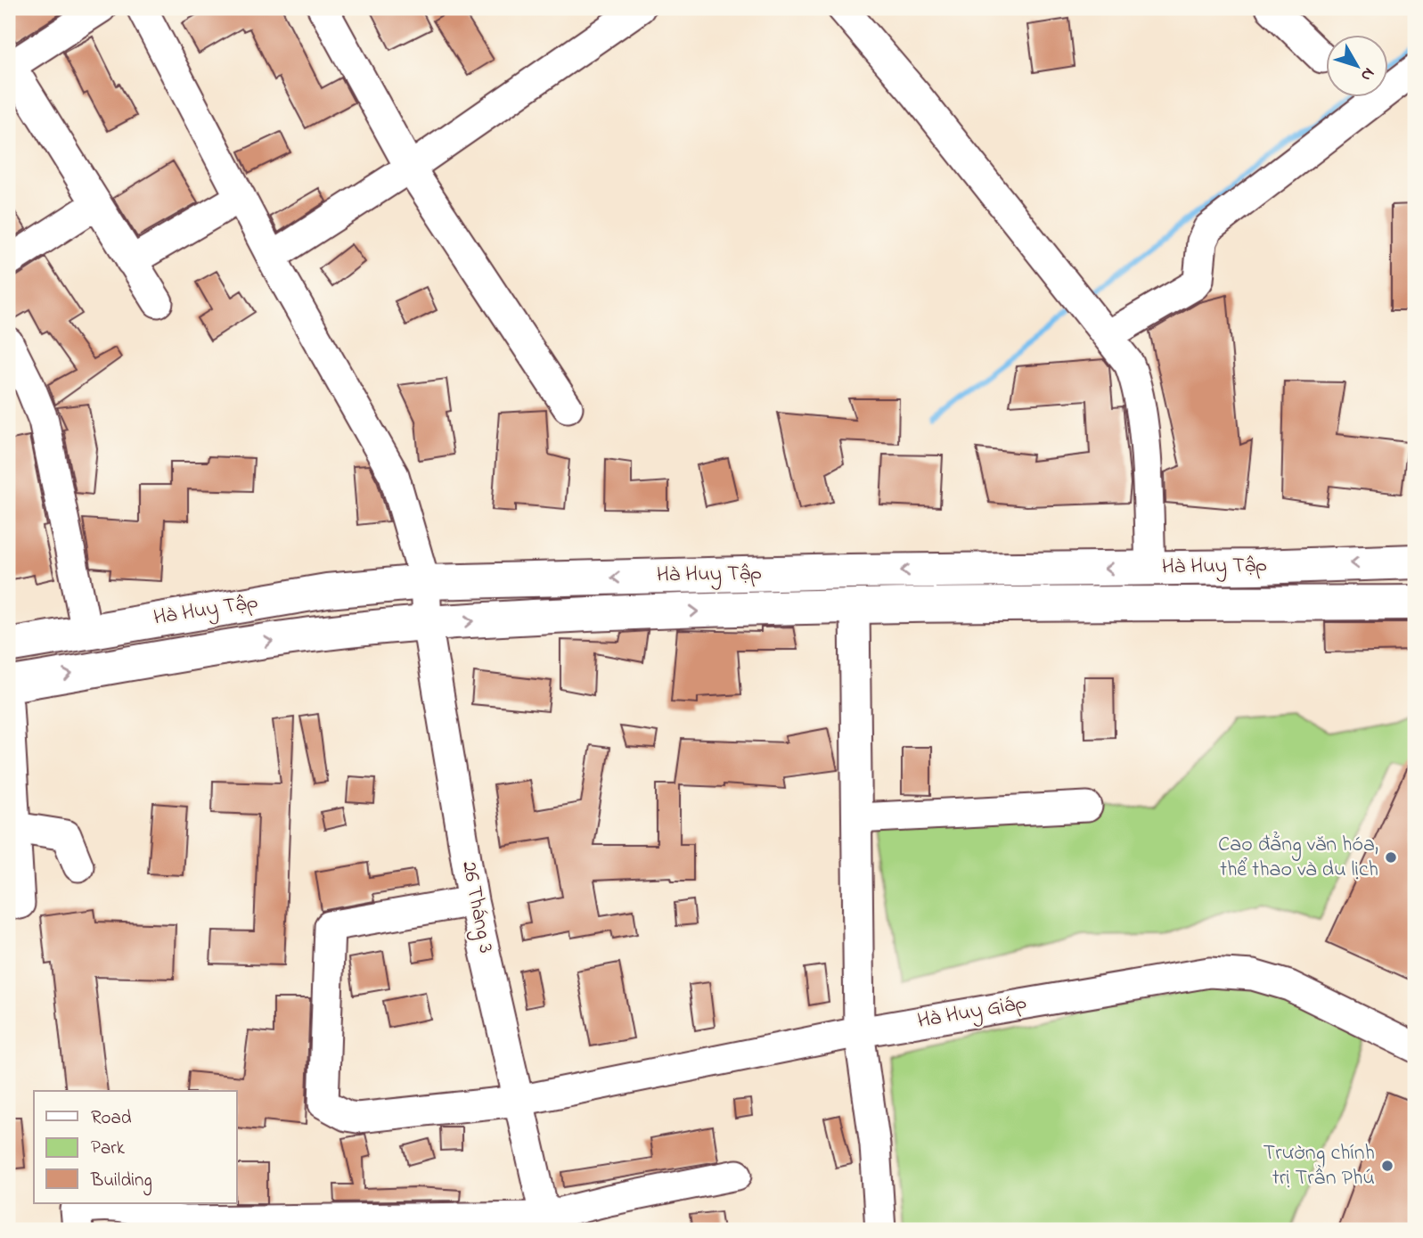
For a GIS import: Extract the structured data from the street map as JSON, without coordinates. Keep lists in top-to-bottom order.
{
  "streets": {
    "main road": ["Hà Huy Tập"],
    "street": ["26 Tháng 3", "Hà Huy Giáp"]
  },
  "crossings": [
    ["Hà Huy Tập", "26 Tháng 3"],
    ["26 Tháng 3", "Hà Huy Giáp"]
  ],
  "places": ["Cao đẳng văn hóa, thể thao và du lịch", "Trường chính trị Trần Phú"],
  "legend": ["Road", "Park", "Building"],
  "north": "bottom right"
}
